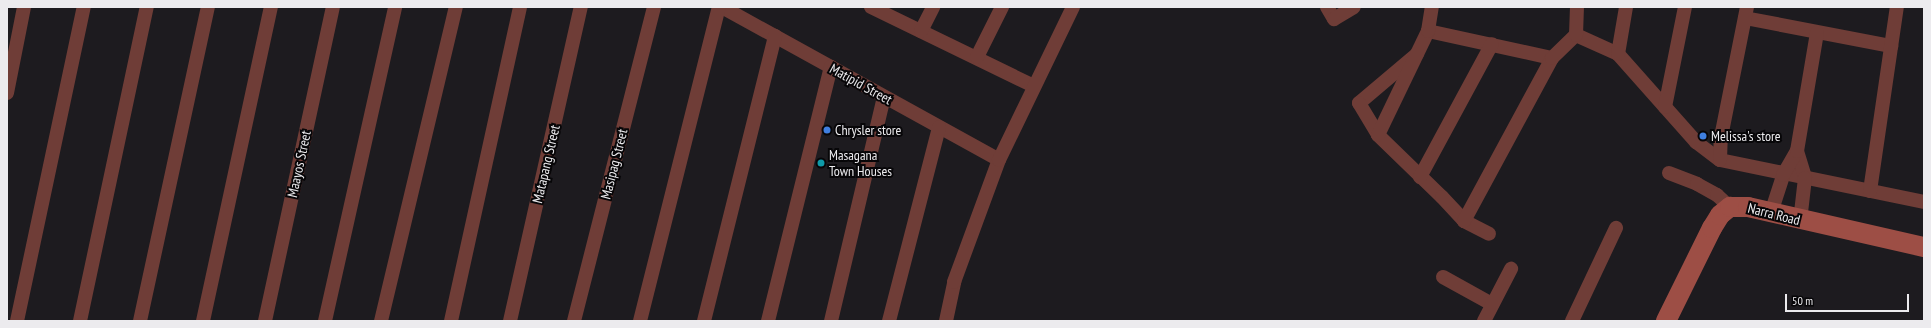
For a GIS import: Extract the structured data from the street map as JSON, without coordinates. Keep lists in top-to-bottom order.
{
  "streets": {
    "main road": ["Narra Road"],
    "street": [
      "Matipid Street",
      "Maayos Street",
      "Matapang Street",
      "Masipag Street"
    ]
  },
  "places": ["Chrysler store", "Melissa's store", "Masagana Town Houses"],
  "scale_bar": "50 m"
}
